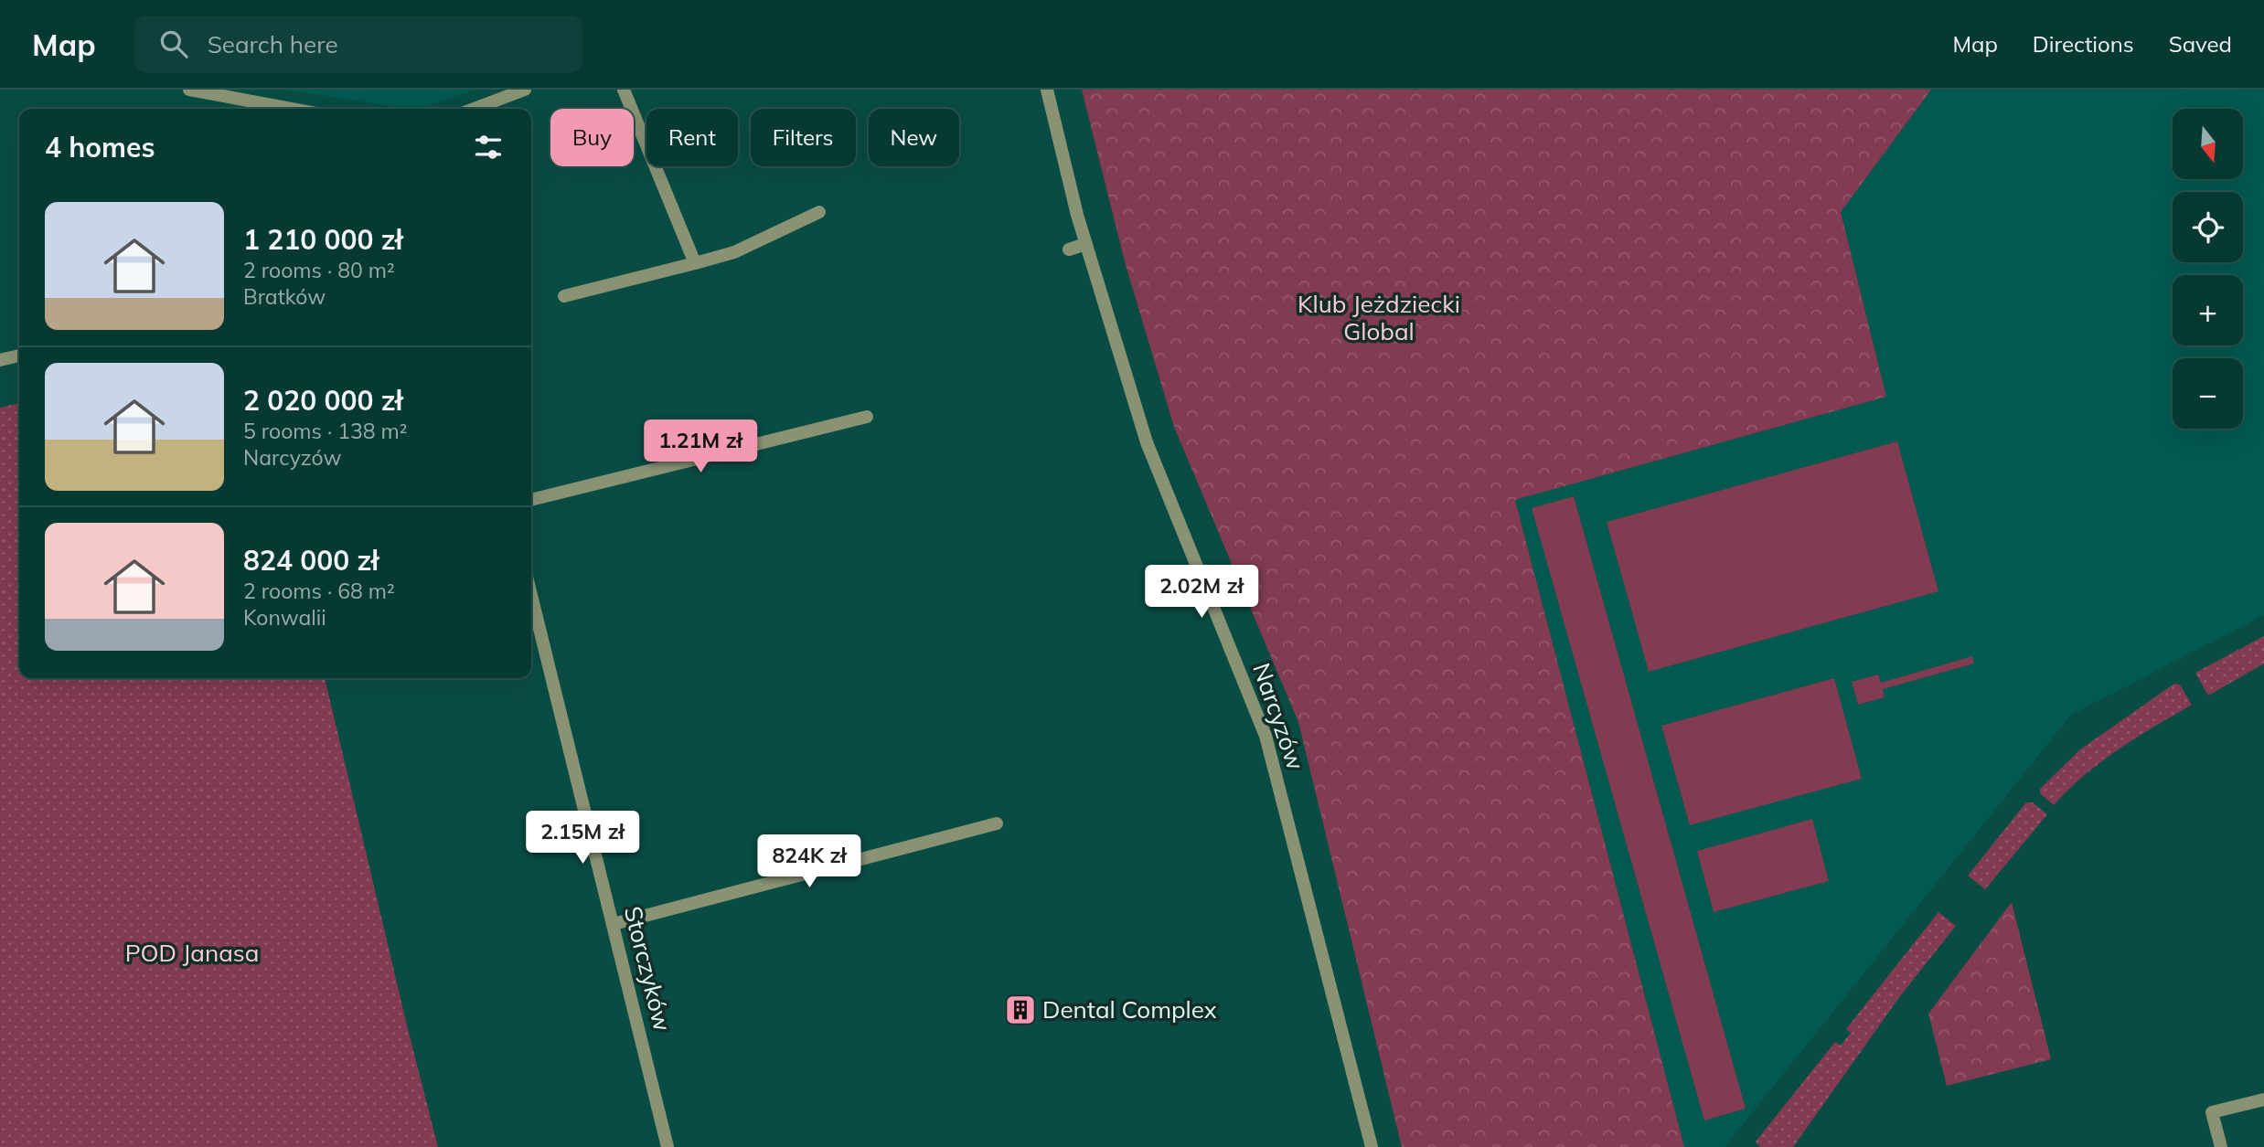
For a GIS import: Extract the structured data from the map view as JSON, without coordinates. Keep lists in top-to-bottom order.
{
  "streets": {
    "street": ["Narcyzów", "Storczyków"]
  },
  "parks": ["Klub Jeżdziecki Global", "POD Janasa"],
  "places": {
    "building": ["Dental Complex"]
  },
  "north": "bottom",
  "page": {
    "header": "Map",
    "search": "Search here",
    "nav": ["Map", "Directions", "Saved"],
    "map_buttons": ["+", "−"],
    "chip": [
      "Buy",
      "Rent",
      "Filters",
      "New"
    ],
    "heading": "4 homes",
    "list": [
      {
        "name": "1 210 000 zł",
        "note": "2 rooms · 80 m² · Bratków"
      },
      {
        "name": "2 020 000 zł",
        "note": "5 rooms · 138 m² · Narcyzów"
      },
      {
        "name": "824 000 zł",
        "note": "2 rooms · 68 m² · Konwalii"
      }
    ],
    "price": [
      "1.21M zł",
      "2.02M zł",
      "2.15M zł",
      "824K zł"
    ]
  }
}
